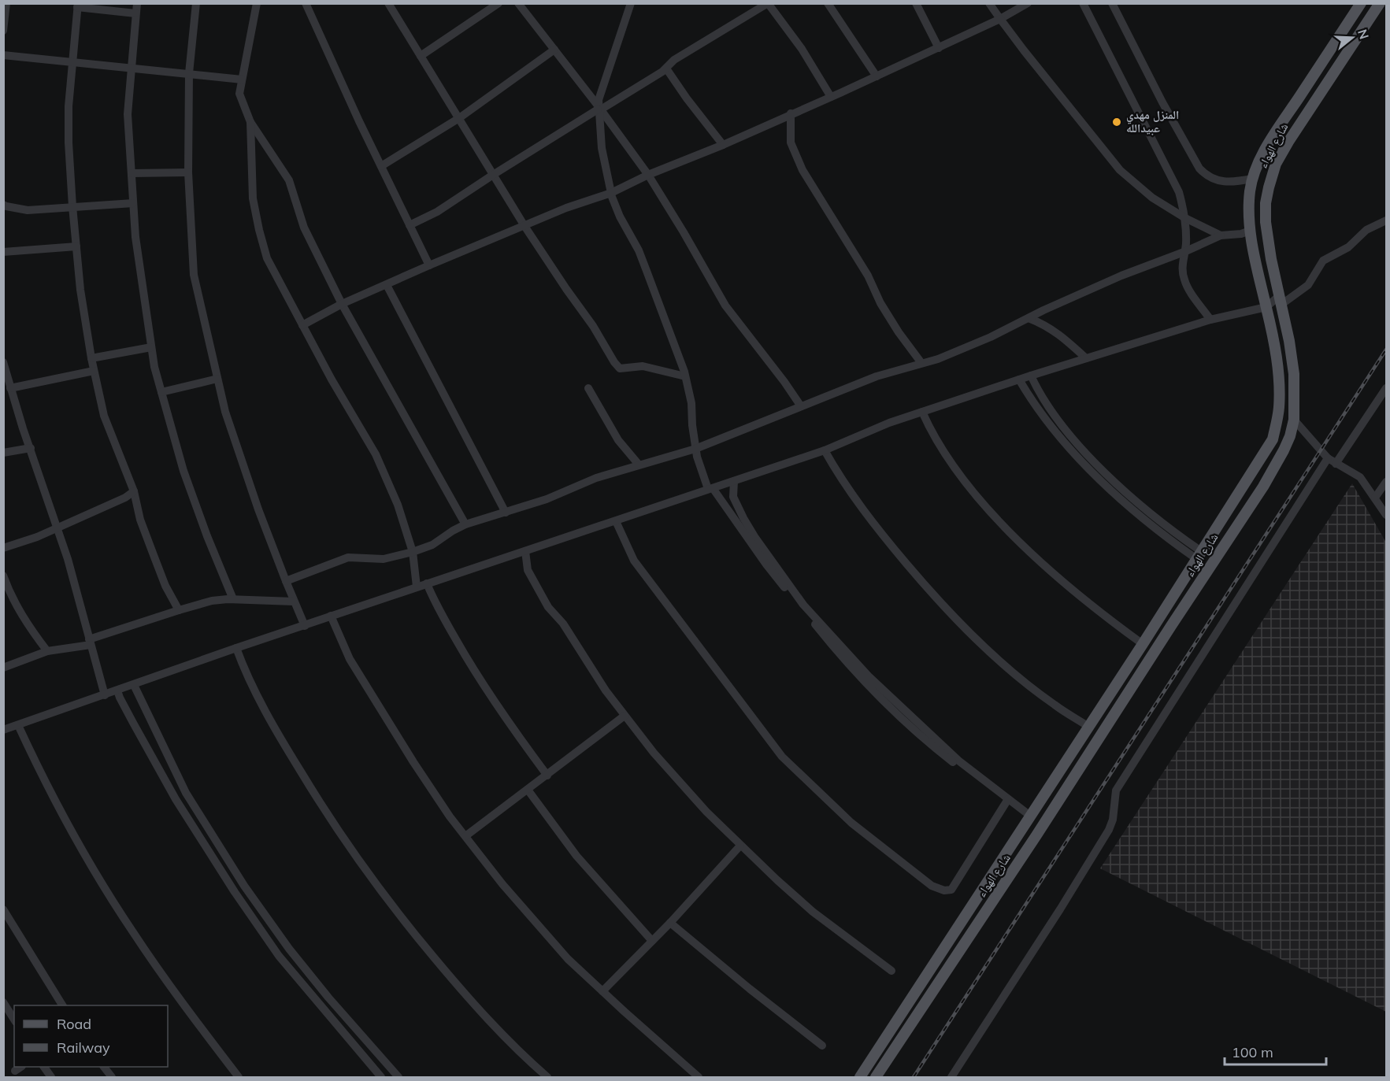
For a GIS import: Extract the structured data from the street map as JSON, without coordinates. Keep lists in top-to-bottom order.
{
  "streets": {
    "main road": ["شارع الهواء"]
  },
  "places": ["المنزل مهدي عبيدالله"],
  "legend": ["Road", "Railway"],
  "scale_bar": "100 m",
  "north": "right"
}
